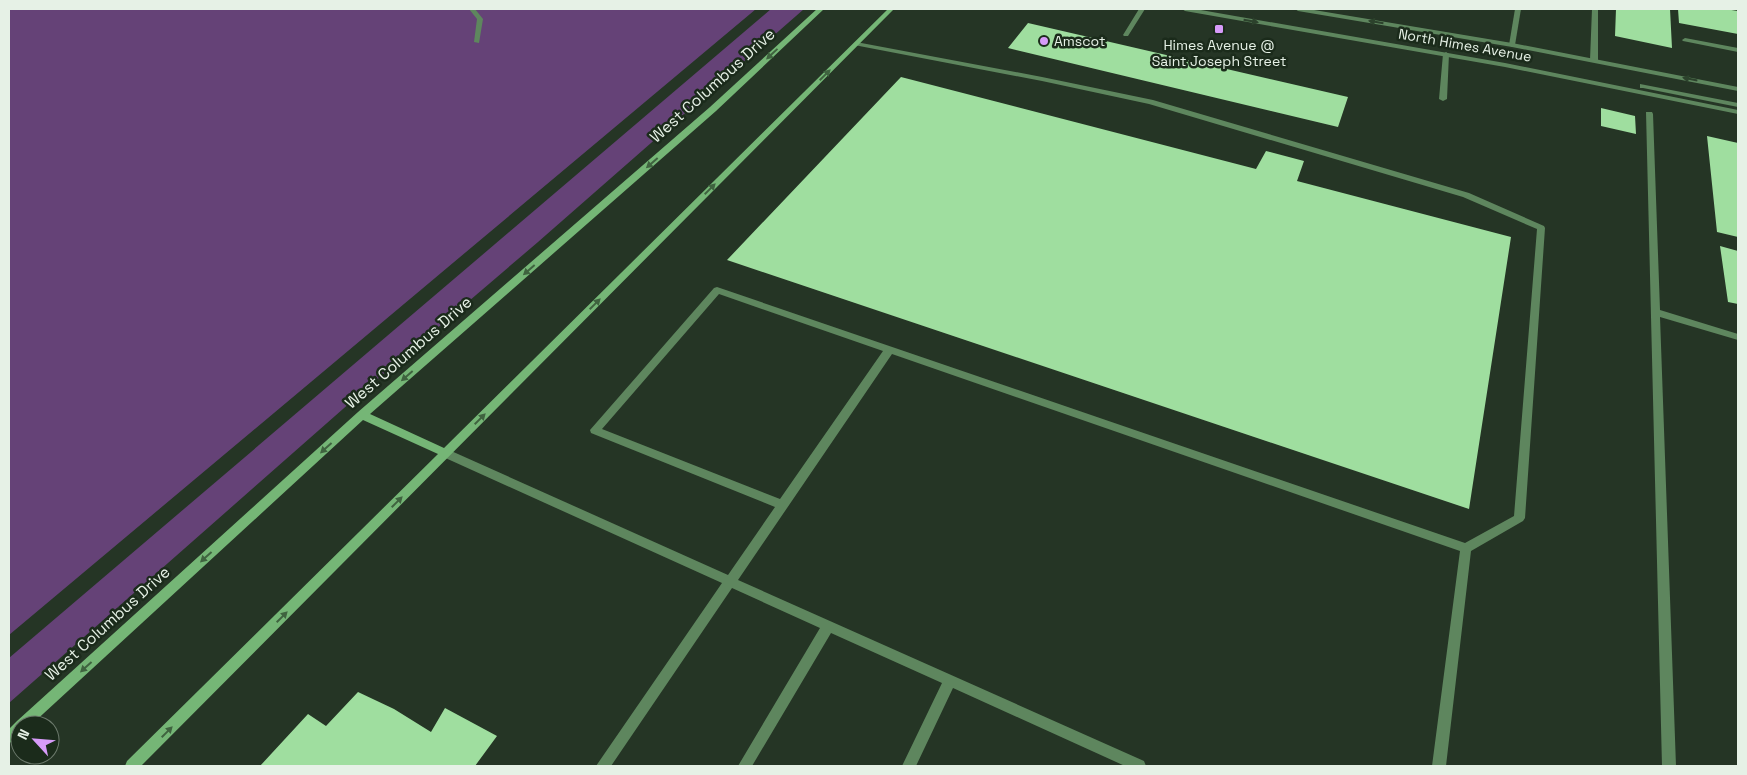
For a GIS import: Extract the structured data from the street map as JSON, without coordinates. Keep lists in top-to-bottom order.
{
  "streets": {
    "main road": ["West Columbus Drive"],
    "street": ["North Himes Avenue"]
  },
  "places": {
    "transit": ["Himes Avenue @ Saint Joseph Street"],
    "other": ["Amscot"]
  },
  "north": "top left"
}
